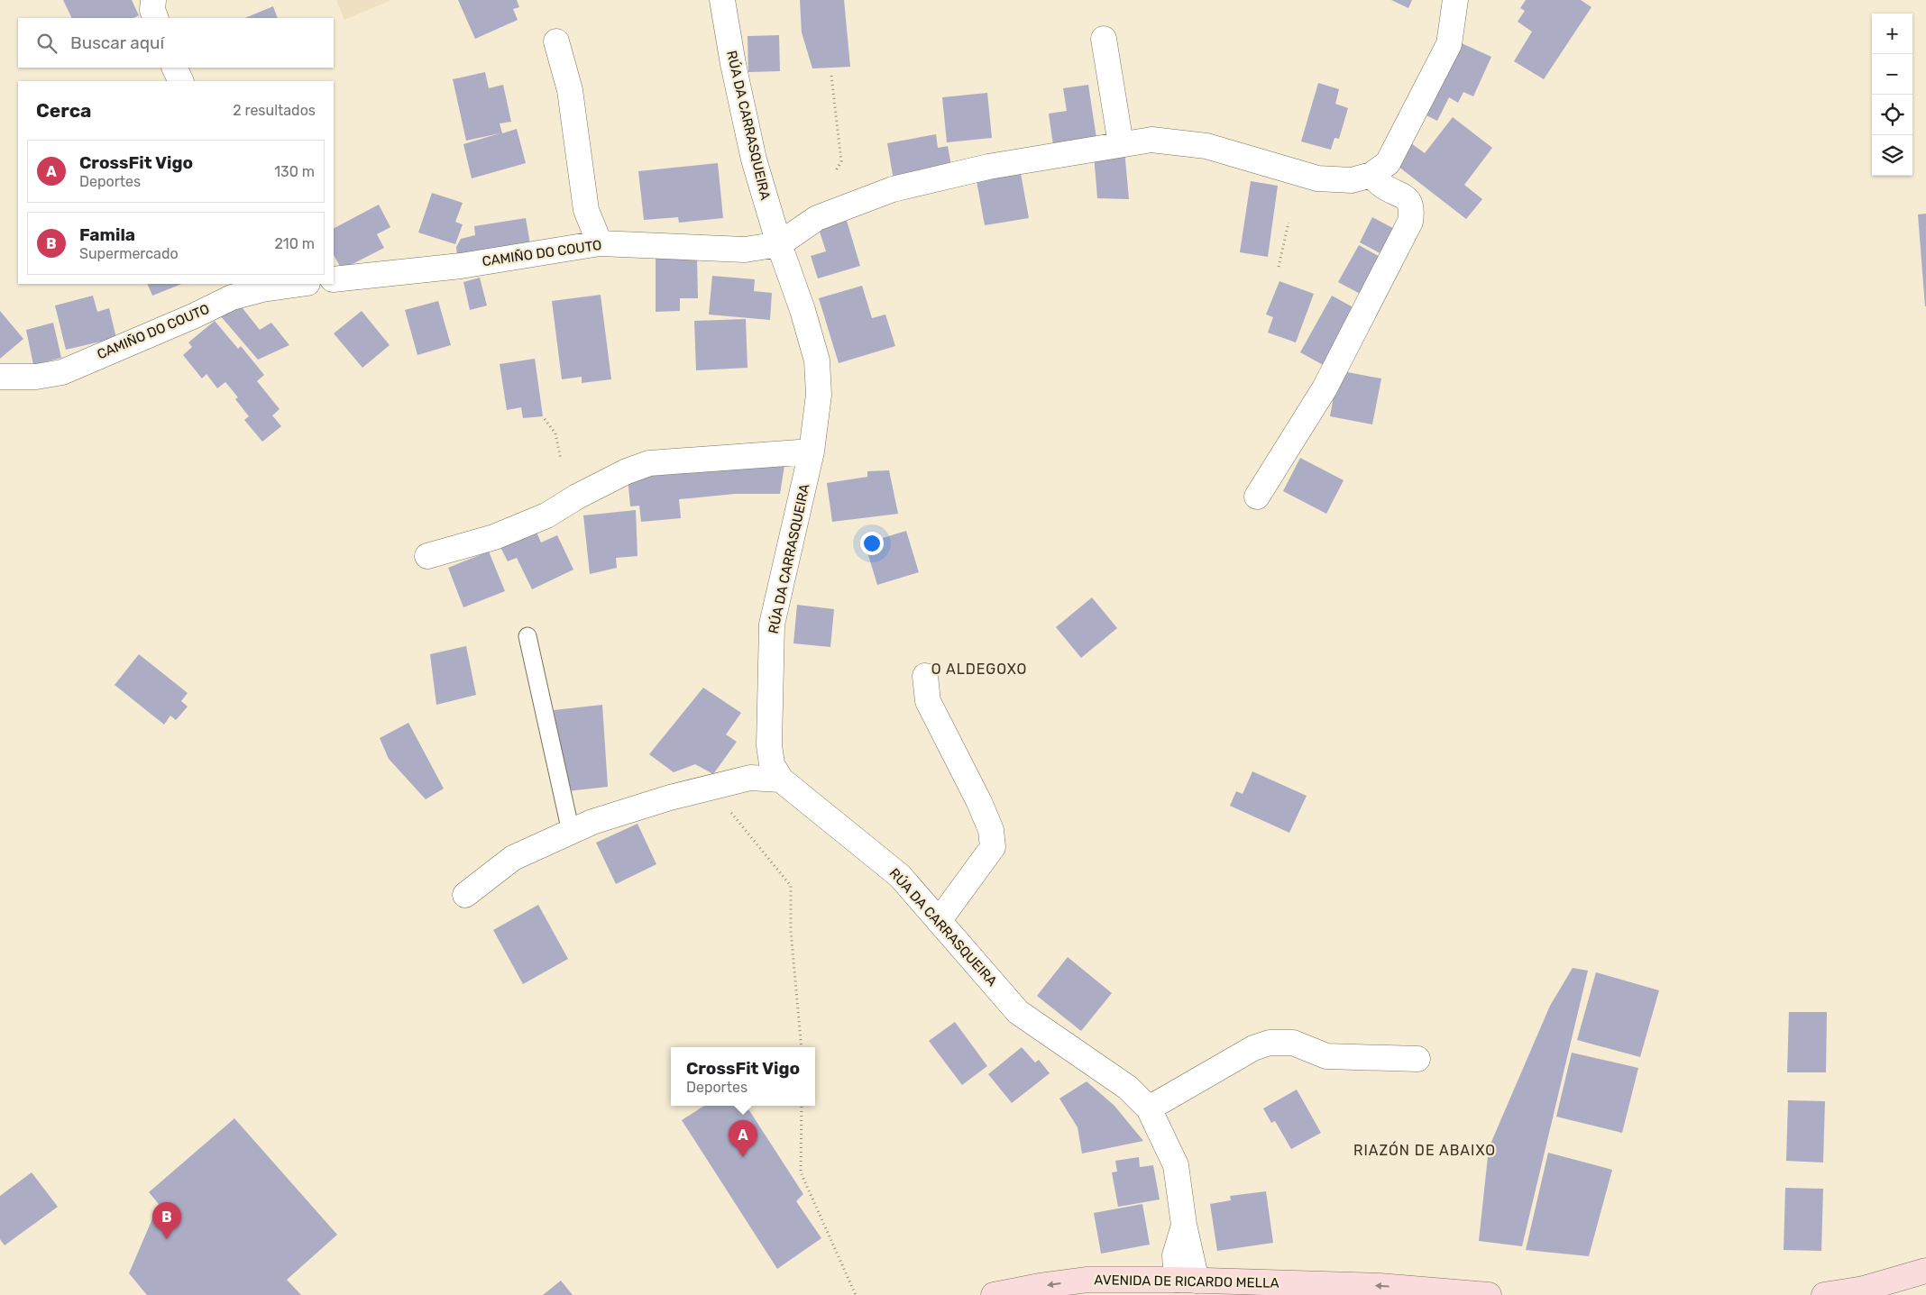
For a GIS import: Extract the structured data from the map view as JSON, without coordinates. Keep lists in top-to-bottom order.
{
  "streets": {
    "main road": ["AVENIDA DE RICARDO MELLA"],
    "street": ["RÚA DA CARRASQUEIRA", "CAMIÑO DO COUTO"]
  },
  "crossings": [
    ["RÚA DA CARRASQUEIRA", "CAMIÑO DO COUTO"],
    ["RÚA DA CARRASQUEIRA", "AVENIDA DE RICARDO MELLA"]
  ],
  "districts": ["O ALDEGOXO", "RIAZÓN DE ABAIXO"],
  "page": {
    "map_buttons": ["+", "−"],
    "search": "Buscar aquí",
    "heading": ["Cerca", "2 resultados"],
    "list": [
      {
        "mark": "A",
        "name": "CrossFit Vigo",
        "note": "Deportes",
        "value": "130 m"
      },
      {
        "mark": "B",
        "name": "Famila",
        "note": "Supermercado",
        "value": "210 m"
      }
    ],
    "popup": ["CrossFit Vigo", "Deportes"],
    "pins": ["A", "B"]
  }
}
